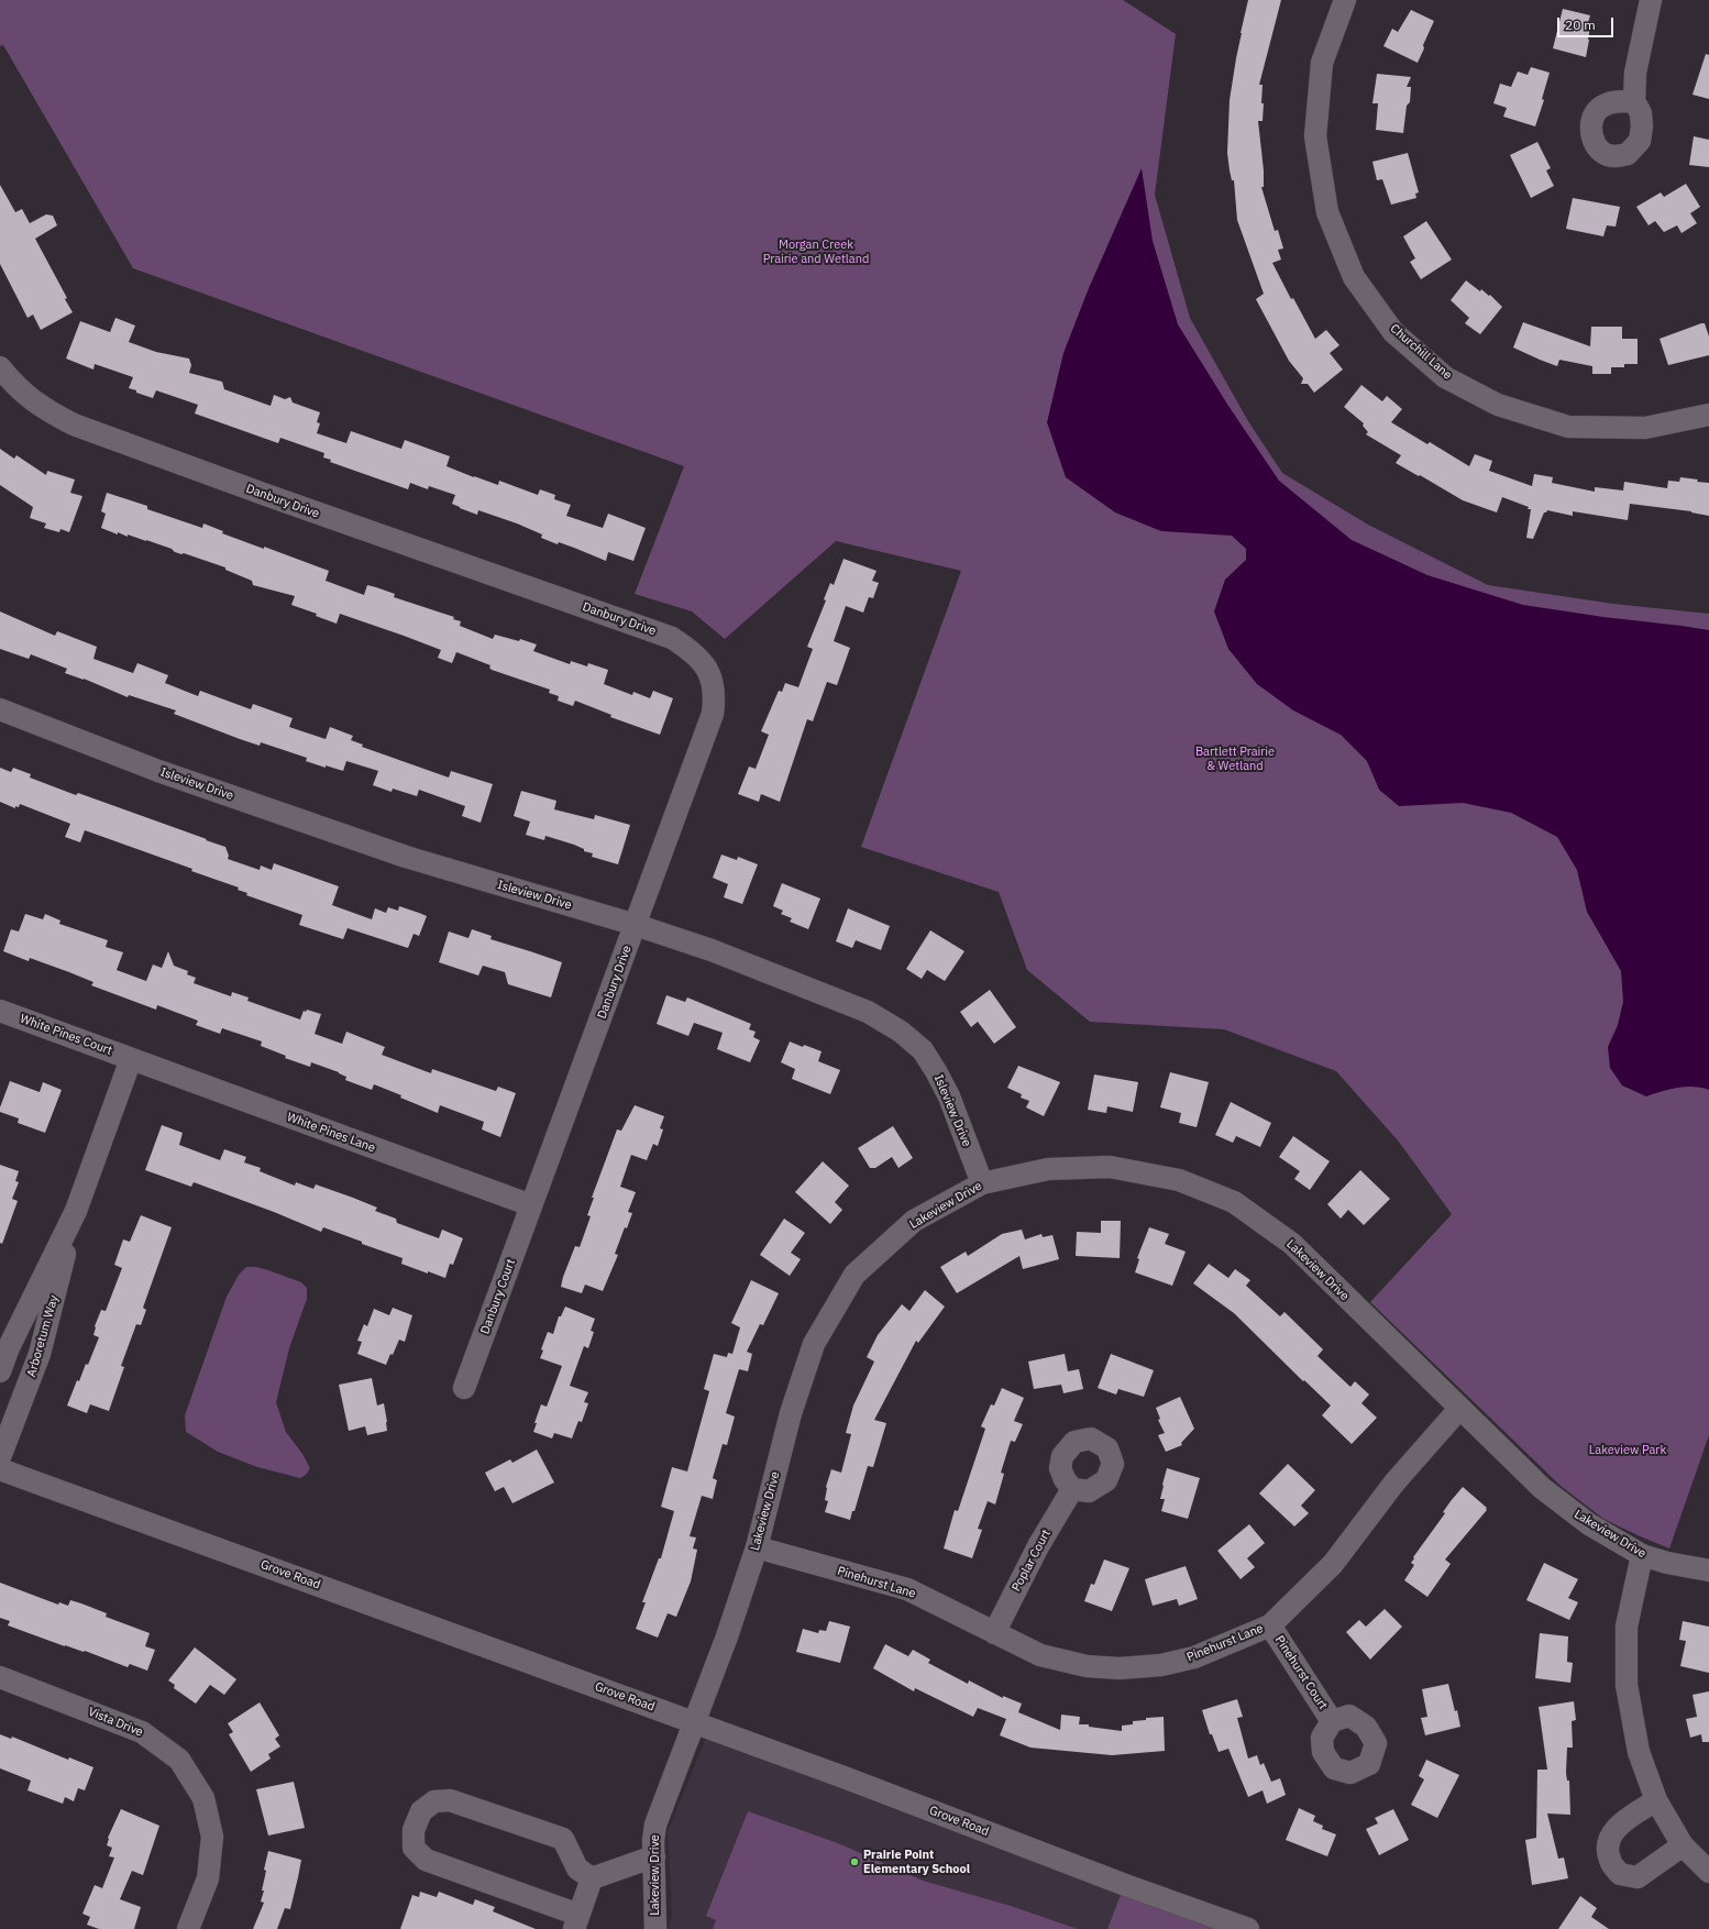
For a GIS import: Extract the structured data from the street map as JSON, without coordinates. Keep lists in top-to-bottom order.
{
  "streets": {
    "street": [
      "Churchill Lane",
      "Danbury Drive",
      "Isleview Drive",
      "White Pines Court",
      "White Pines Lane",
      "Lakeview Drive",
      "Danbury Court",
      "Arboretum Way",
      "Poplar Court",
      "Grove Road",
      "Pinehurst Lane",
      "Pinehurst Court",
      "Vista Drive"
    ]
  },
  "crossings": [
    ["Danbury Drive", "Isleview Drive"],
    ["Danbury Drive", "White Pines Lane"],
    ["Danbury Drive", "Danbury Court"],
    ["Isleview Drive", "Lakeview Drive"],
    ["White Pines Court", "White Pines Lane"],
    ["White Pines Court", "Arboretum Way"],
    ["White Pines Lane", "Danbury Court"],
    ["White Pines Lane", "Arboretum Way"],
    ["Lakeview Drive", "Grove Road"],
    ["Lakeview Drive", "Pinehurst Lane"],
    ["Poplar Court", "Pinehurst Lane"],
    ["Pinehurst Lane", "Pinehurst Court"]
  ],
  "parks": ["Morgan Creek Prairie and Wetland", "Bartlett Prairie & Wetland", "Lakeview Park"],
  "places": ["Prairie Point Elementary School"],
  "scale_bar": "20 m"
}
